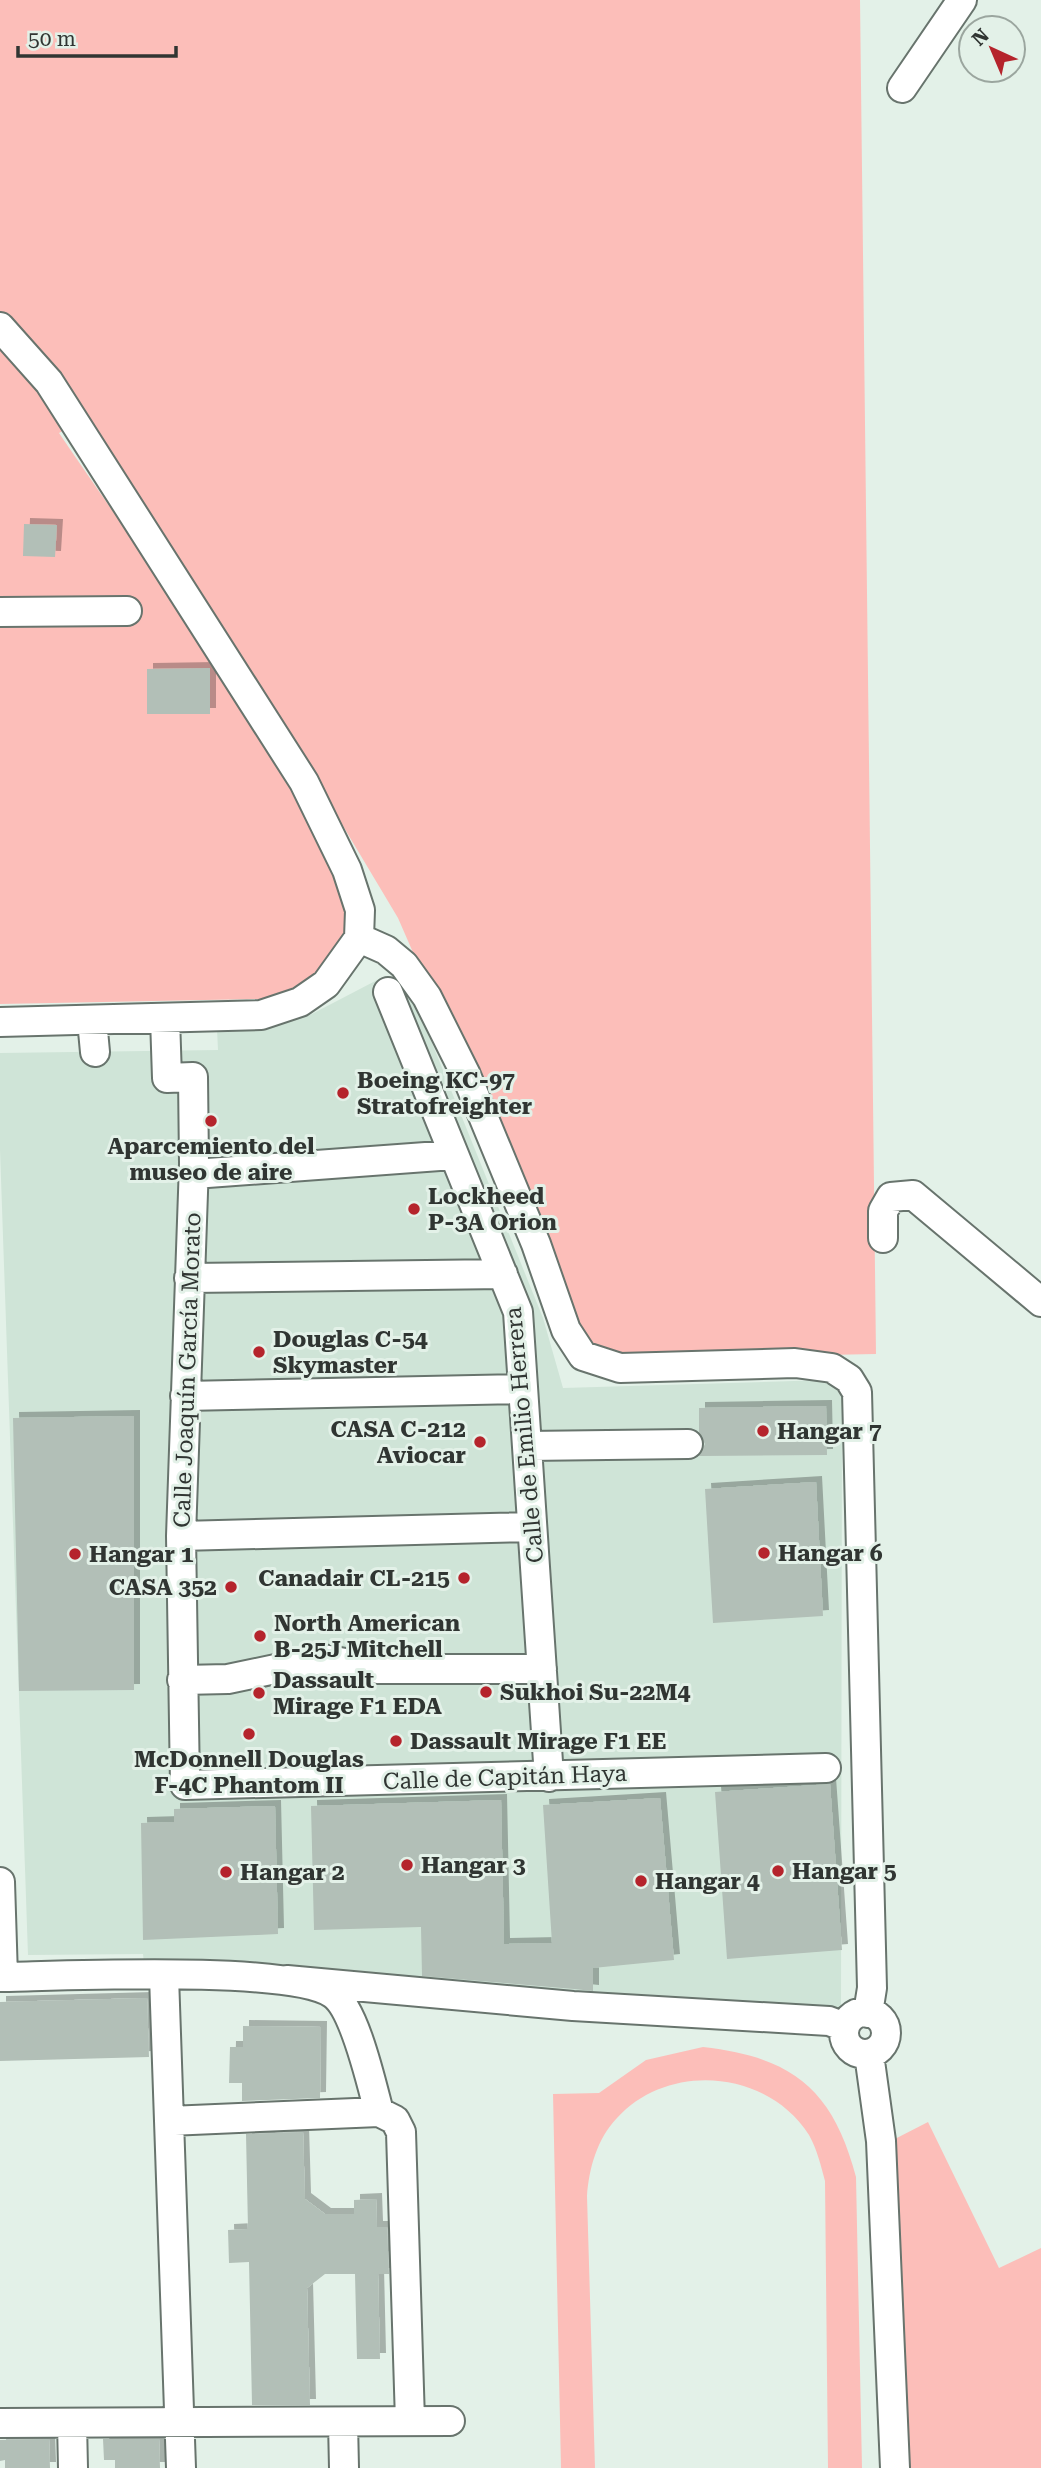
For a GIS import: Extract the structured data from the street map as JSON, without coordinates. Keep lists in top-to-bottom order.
{
  "streets": {
    "street": ["Calle Joaquín García Morato", "Calle de Emilio Herrera", "Calle de Capitán Haya"]
  },
  "crossings": [
    ["Calle Joaquín García Morato", "Calle de Capitán Haya"],
    ["Calle de Emilio Herrera", "Calle de Capitán Haya"]
  ],
  "places": [
    "Boeing KC-97 Stratofreighter",
    "Aparcemiento del museo de aire",
    "Lockheed P-3A Orion",
    "Douglas C-54 Skymaster",
    "Hangar 7",
    "CASA C-212 Aviocar",
    "Hangar 6",
    "Hangar 1",
    "Canadair CL-215",
    "CASA 352",
    "North American B-25J Mitchell",
    "Sukhoi Su-22M4",
    "Dassault Mirage F1 EDA",
    "McDonnell Douglas F-4C Phantom II",
    "Dassault Mirage F1 EE",
    "Hangar 3",
    "Hangar 5",
    "Hangar 2",
    "Hangar 4"
  ],
  "scale_bar": "50 m",
  "north": "top left"
}
